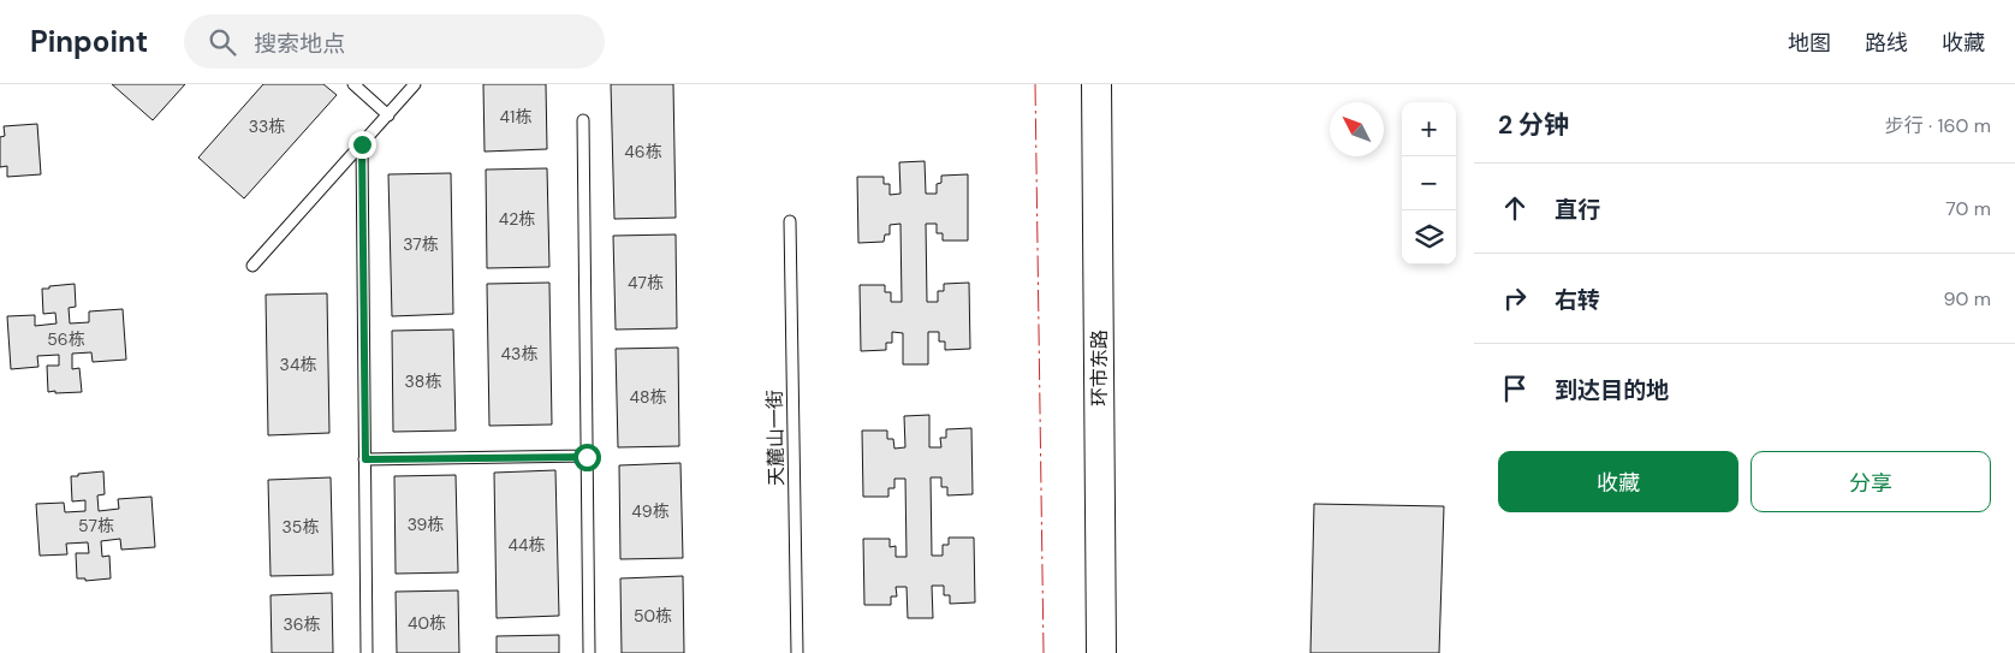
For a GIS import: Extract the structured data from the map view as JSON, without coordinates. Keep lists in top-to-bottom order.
{
  "streets": {
    "street": ["环市东路"],
    "lane": ["天麓山一街"]
  },
  "house_numbers": [
    "41栋",
    "33栋",
    "46栋",
    "42栋",
    "37栋",
    "47栋",
    "56栋",
    "43栋",
    "34栋",
    "38栋",
    "48栋",
    "49栋",
    "39栋",
    "57栋",
    "35栋",
    "44栋",
    "50栋",
    "40栋",
    "36栋"
  ],
  "north": "top left",
  "page": {
    "header": "Pinpoint",
    "search": "搜索地点",
    "nav": ["地图", "路线", "收藏"],
    "heading": ["2 分钟", "步行 · 160 m"],
    "map_buttons": ["+", "−"],
    "list": [
      ["直行", "70 m"],
      ["右转", "90 m"],
      "到达目的地"
    ],
    "buttons": ["收藏", "分享"]
  }
}
